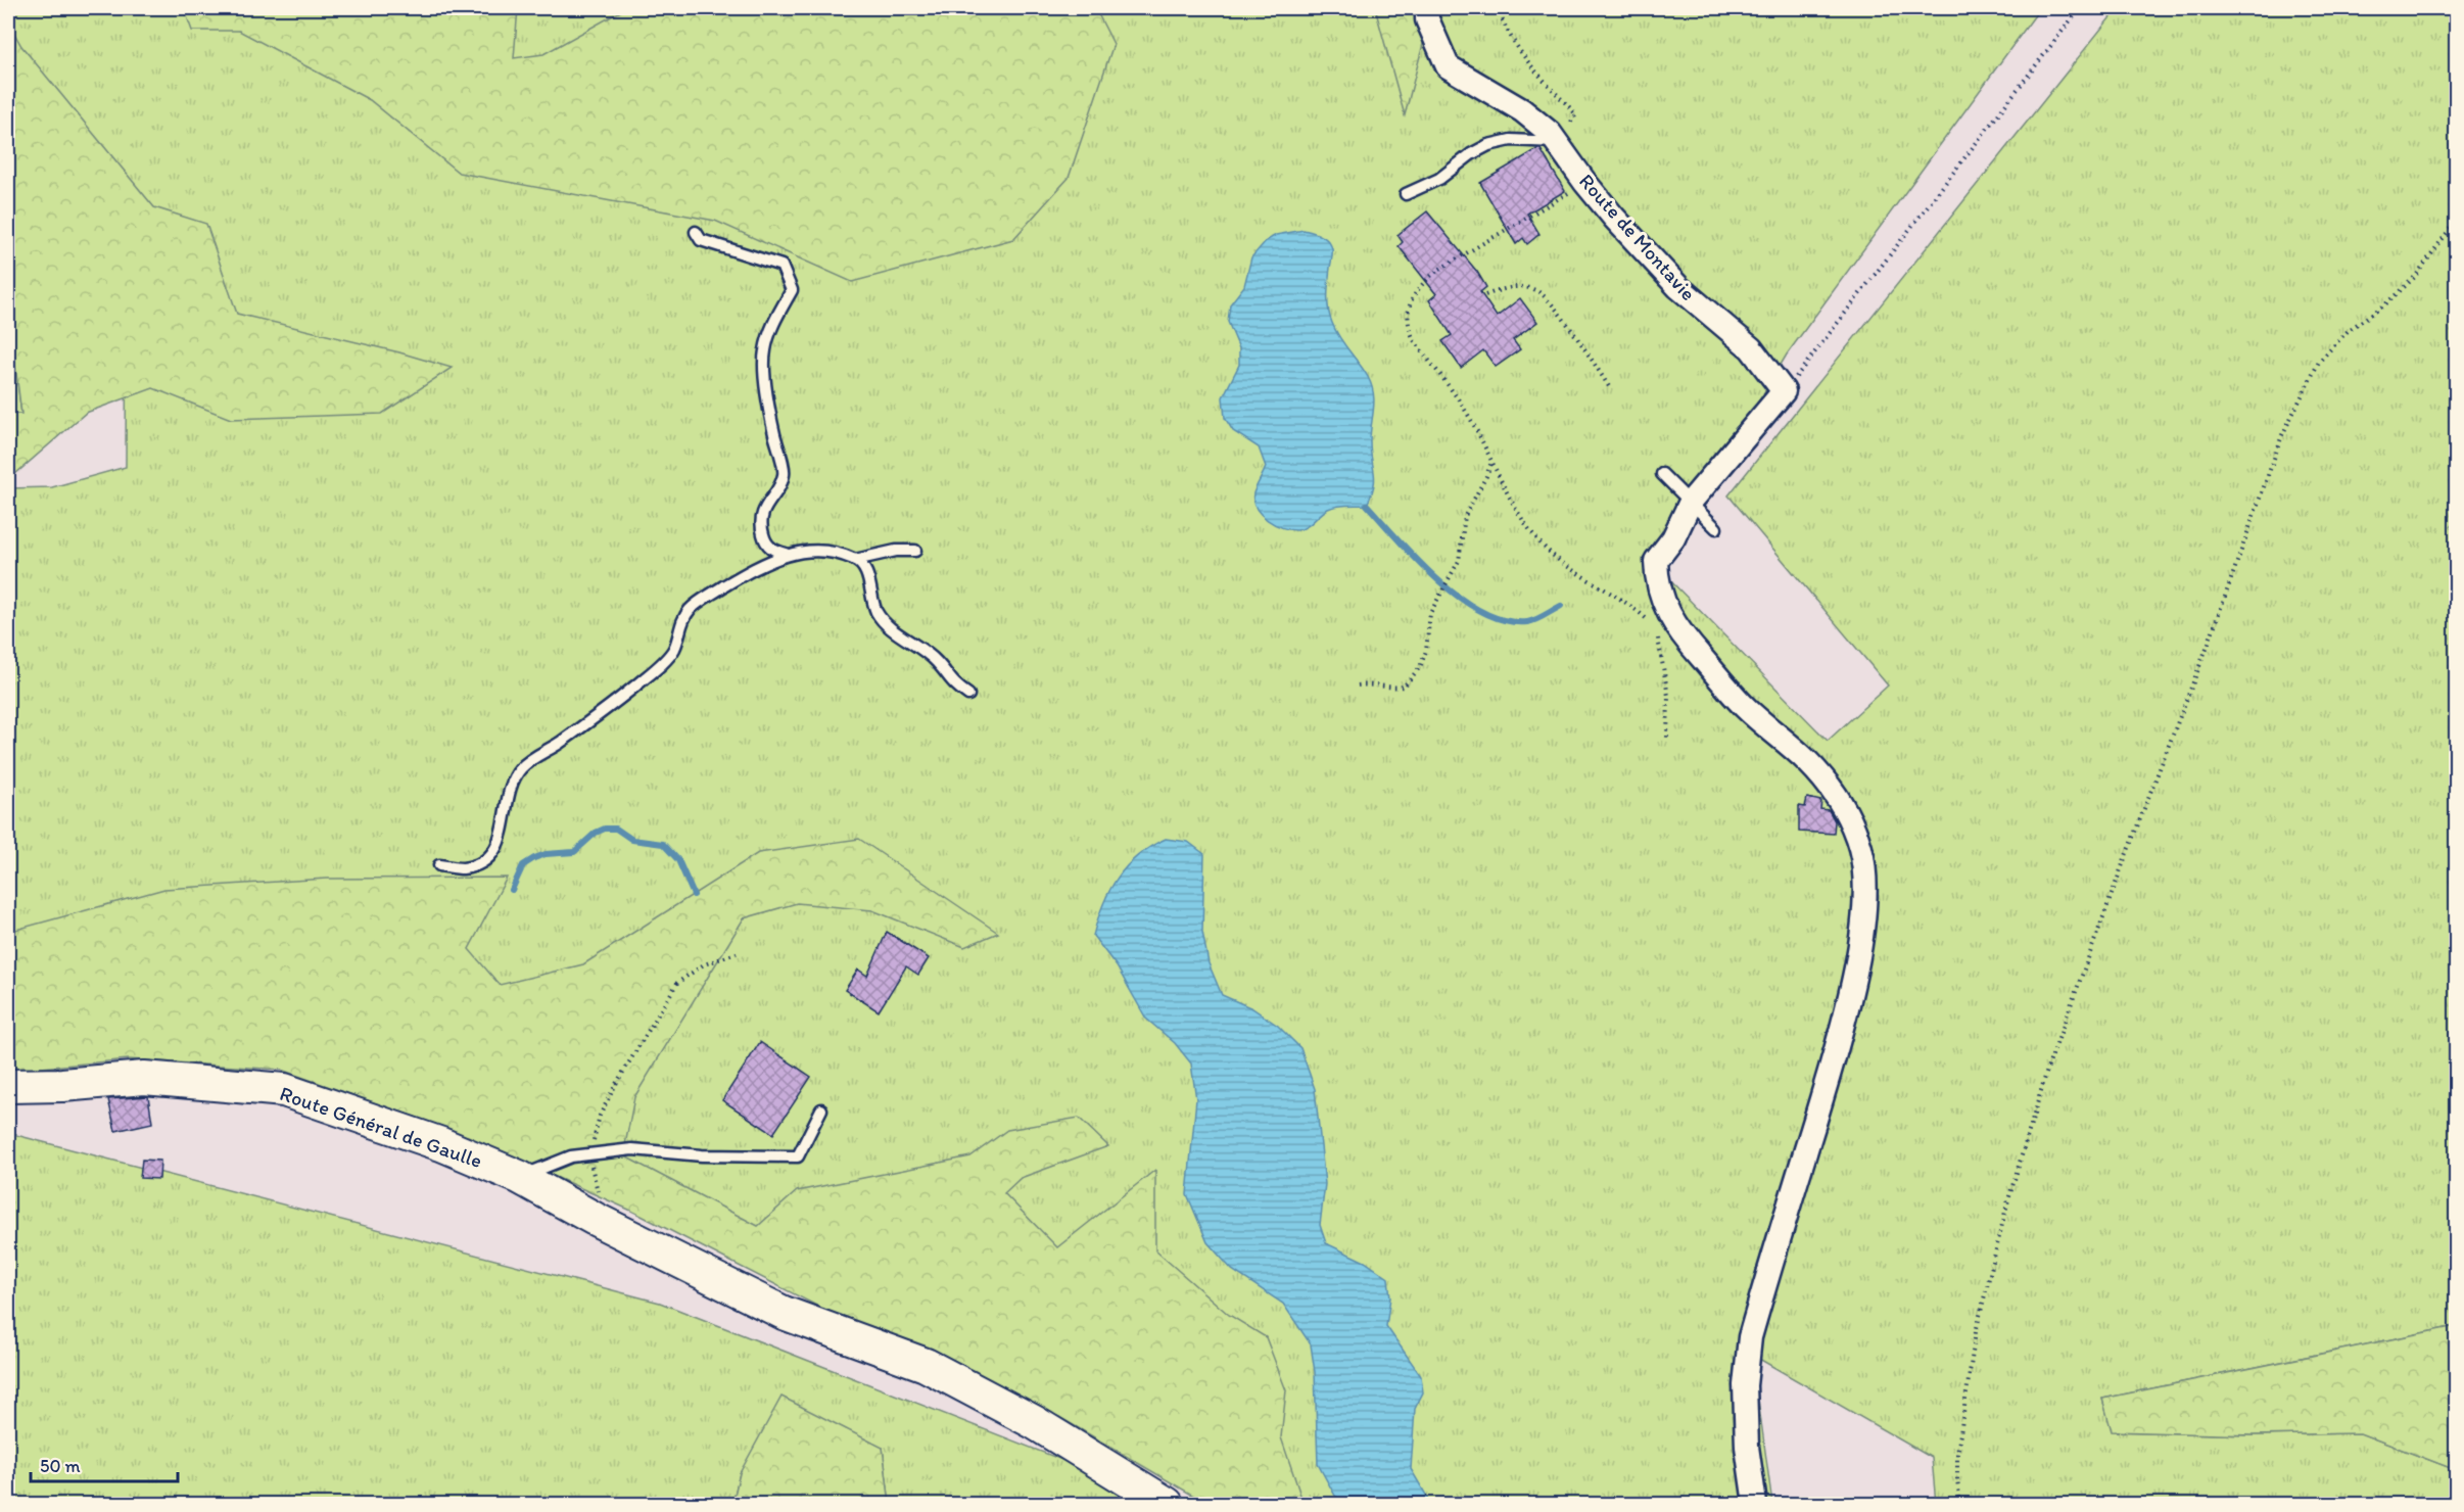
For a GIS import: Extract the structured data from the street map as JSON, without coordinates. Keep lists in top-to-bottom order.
{
  "streets": {
    "street": ["Route de Montavie", "Route Général de Gaulle"]
  },
  "scale_bar": "50 m"
}
